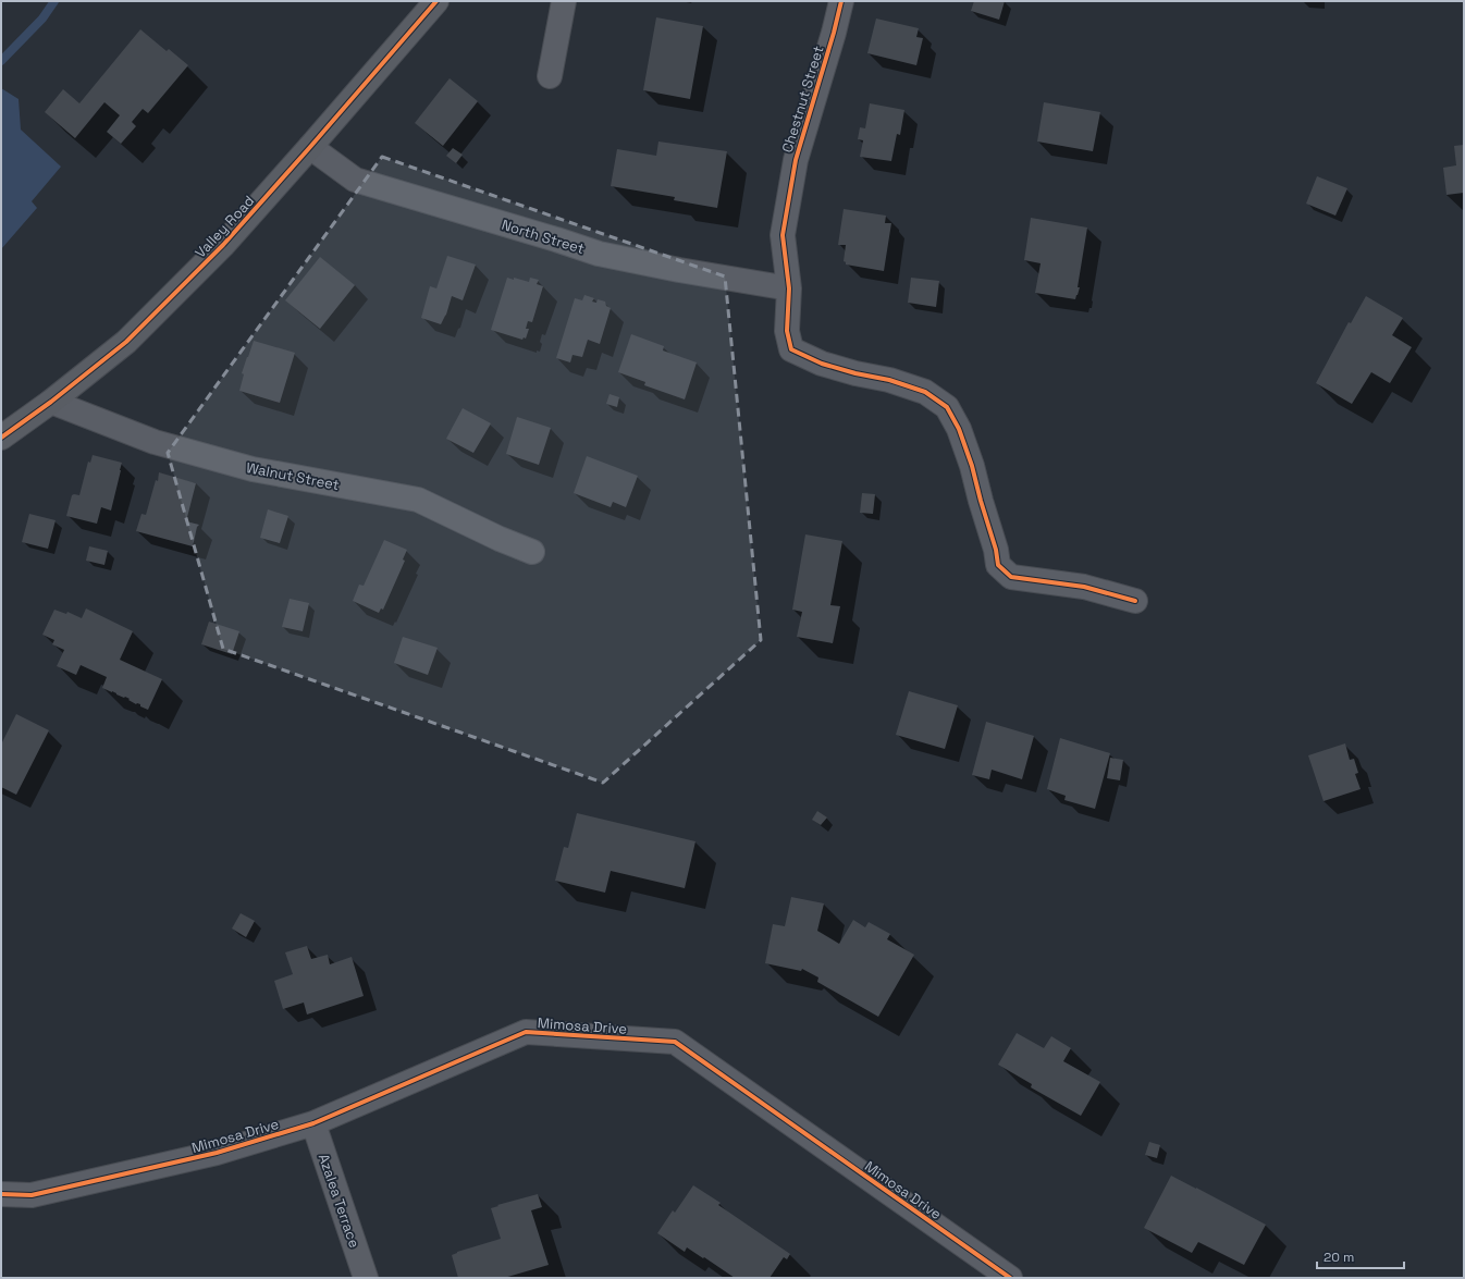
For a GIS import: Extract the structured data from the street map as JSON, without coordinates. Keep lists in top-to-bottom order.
{
  "streets": {
    "street": [
      "Chestnut Street",
      "Valley Road",
      "North Street",
      "Walnut Street",
      "Mimosa Drive",
      "Azalea Terrace"
    ]
  },
  "crossings": [
    ["Chestnut Street", "North Street"],
    ["Valley Road", "North Street"],
    ["Valley Road", "Walnut Street"],
    ["Mimosa Drive", "Azalea Terrace"]
  ],
  "scale_bar": "20 m"
}
